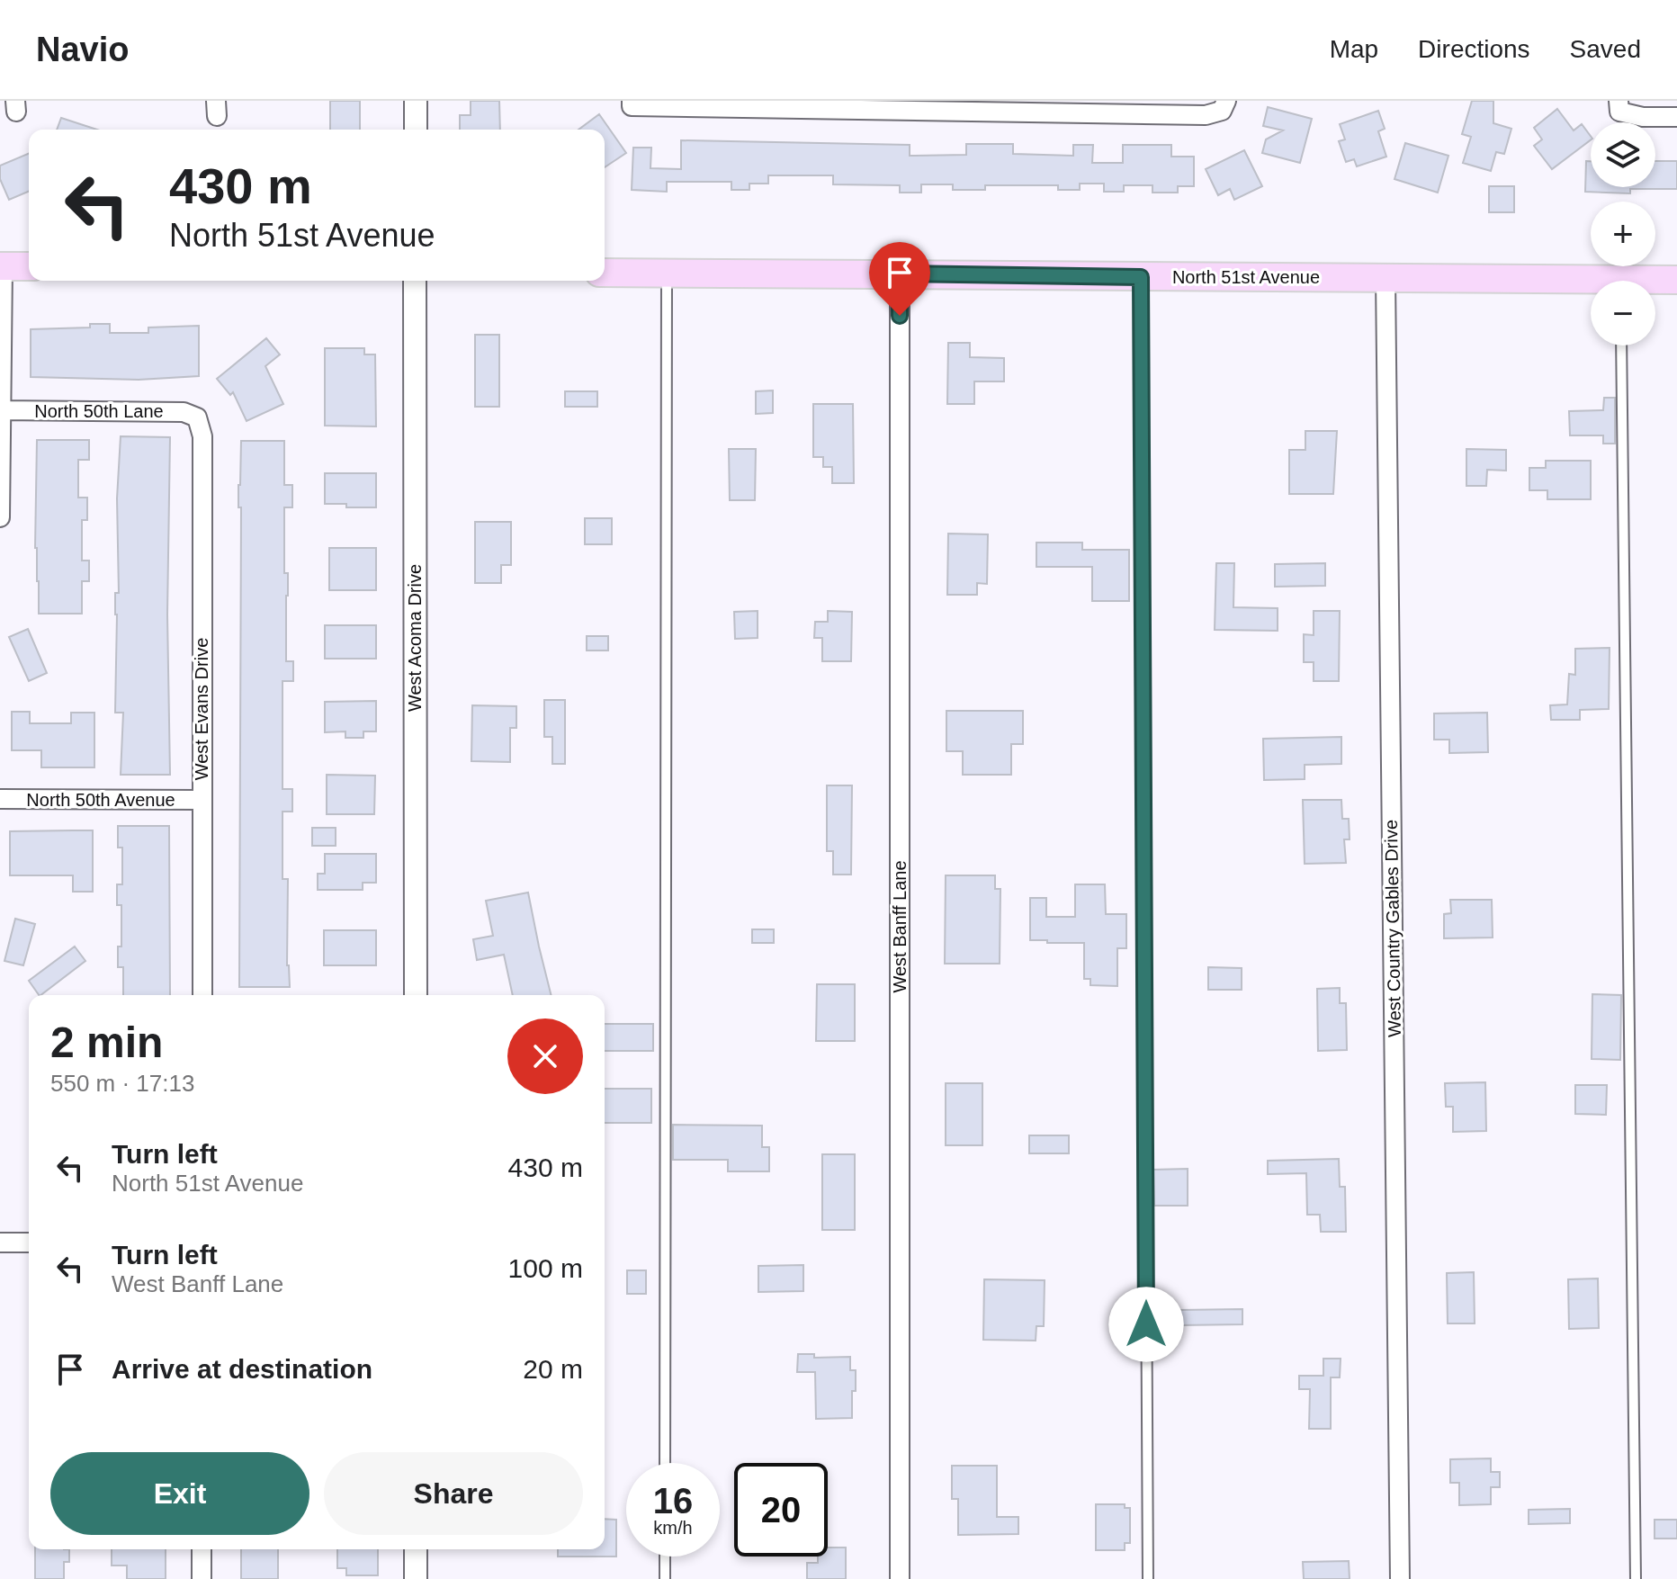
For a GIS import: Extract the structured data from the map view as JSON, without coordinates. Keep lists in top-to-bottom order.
{
  "streets": {
    "main road": ["North 51st Avenue"],
    "street": [
      "North 50th Lane",
      "West Acoma Drive",
      "West Evans Drive",
      "North 50th Avenue",
      "West Banff Lane",
      "West Country Gables Drive"
    ]
  },
  "crossings": [
    ["North 51st Avenue", "West Banff Lane"],
    ["North 51st Avenue", "West Country Gables Drive"],
    ["North 50th Lane", "West Evans Drive"],
    ["West Evans Drive", "North 50th Avenue"]
  ],
  "page": {
    "header": "Navio",
    "nav": ["Map", "Directions", "Saved"],
    "map_buttons": ["+", "−"],
    "turn": ["430 m", "North 51st Avenue"],
    "heading": ["2 min", "550 m · 17:13"],
    "list": [
      {
        "name": "Turn left",
        "note": "North 51st Avenue",
        "value": "430 m"
      },
      {
        "name": "Turn left",
        "note": "West Banff Lane",
        "value": "100 m"
      },
      {
        "name": "Arrive at destination",
        "value": "20 m"
      }
    ],
    "buttons": ["Exit", "Share"],
    "speed": "16 km/h",
    "limit": "20"
  }
}
